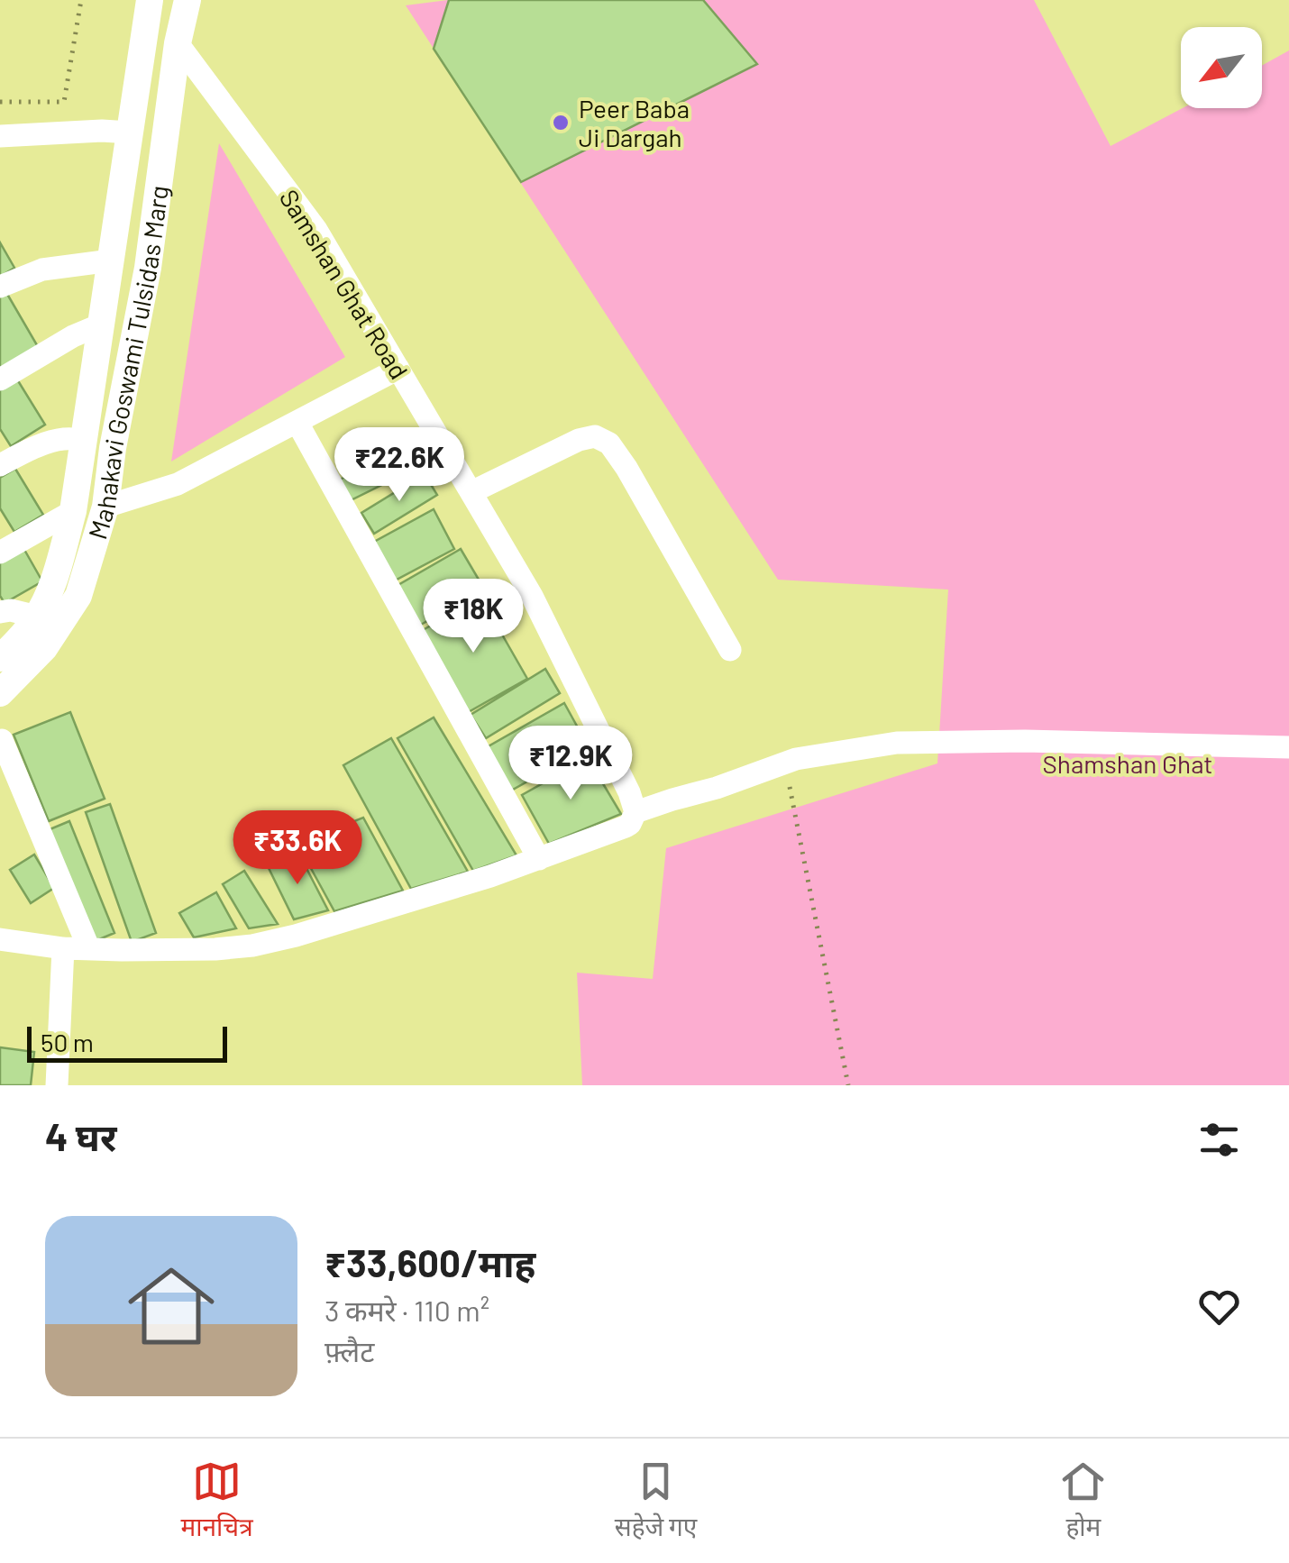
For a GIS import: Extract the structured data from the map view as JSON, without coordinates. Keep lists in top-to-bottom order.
{
  "streets": {
    "street": ["Samshan Ghat Road", "Mahakavi Goswami Tulsidas Marg"]
  },
  "crossings": [
    ["Samshan Ghat Road", "Mahakavi Goswami Tulsidas Marg"]
  ],
  "parks": ["Shamshan Ghat"],
  "places": ["Peer Baba Ji Dargah"],
  "scale_bar": "50 m",
  "north": "bottom left",
  "page": {
    "price": [
      "₹22.6K",
      "₹18K",
      "₹12.9K",
      "₹33.6K"
    ],
    "scale": "50 m",
    "heading": "4 घर",
    "list": [
      {
        "name": "₹33,600/माह",
        "note": "3 कमरे · 110 m² · फ़्लैट"
      }
    ],
    "tabs": ["मानचित्र", "सहेजे गए", "होम"]
  }
}
